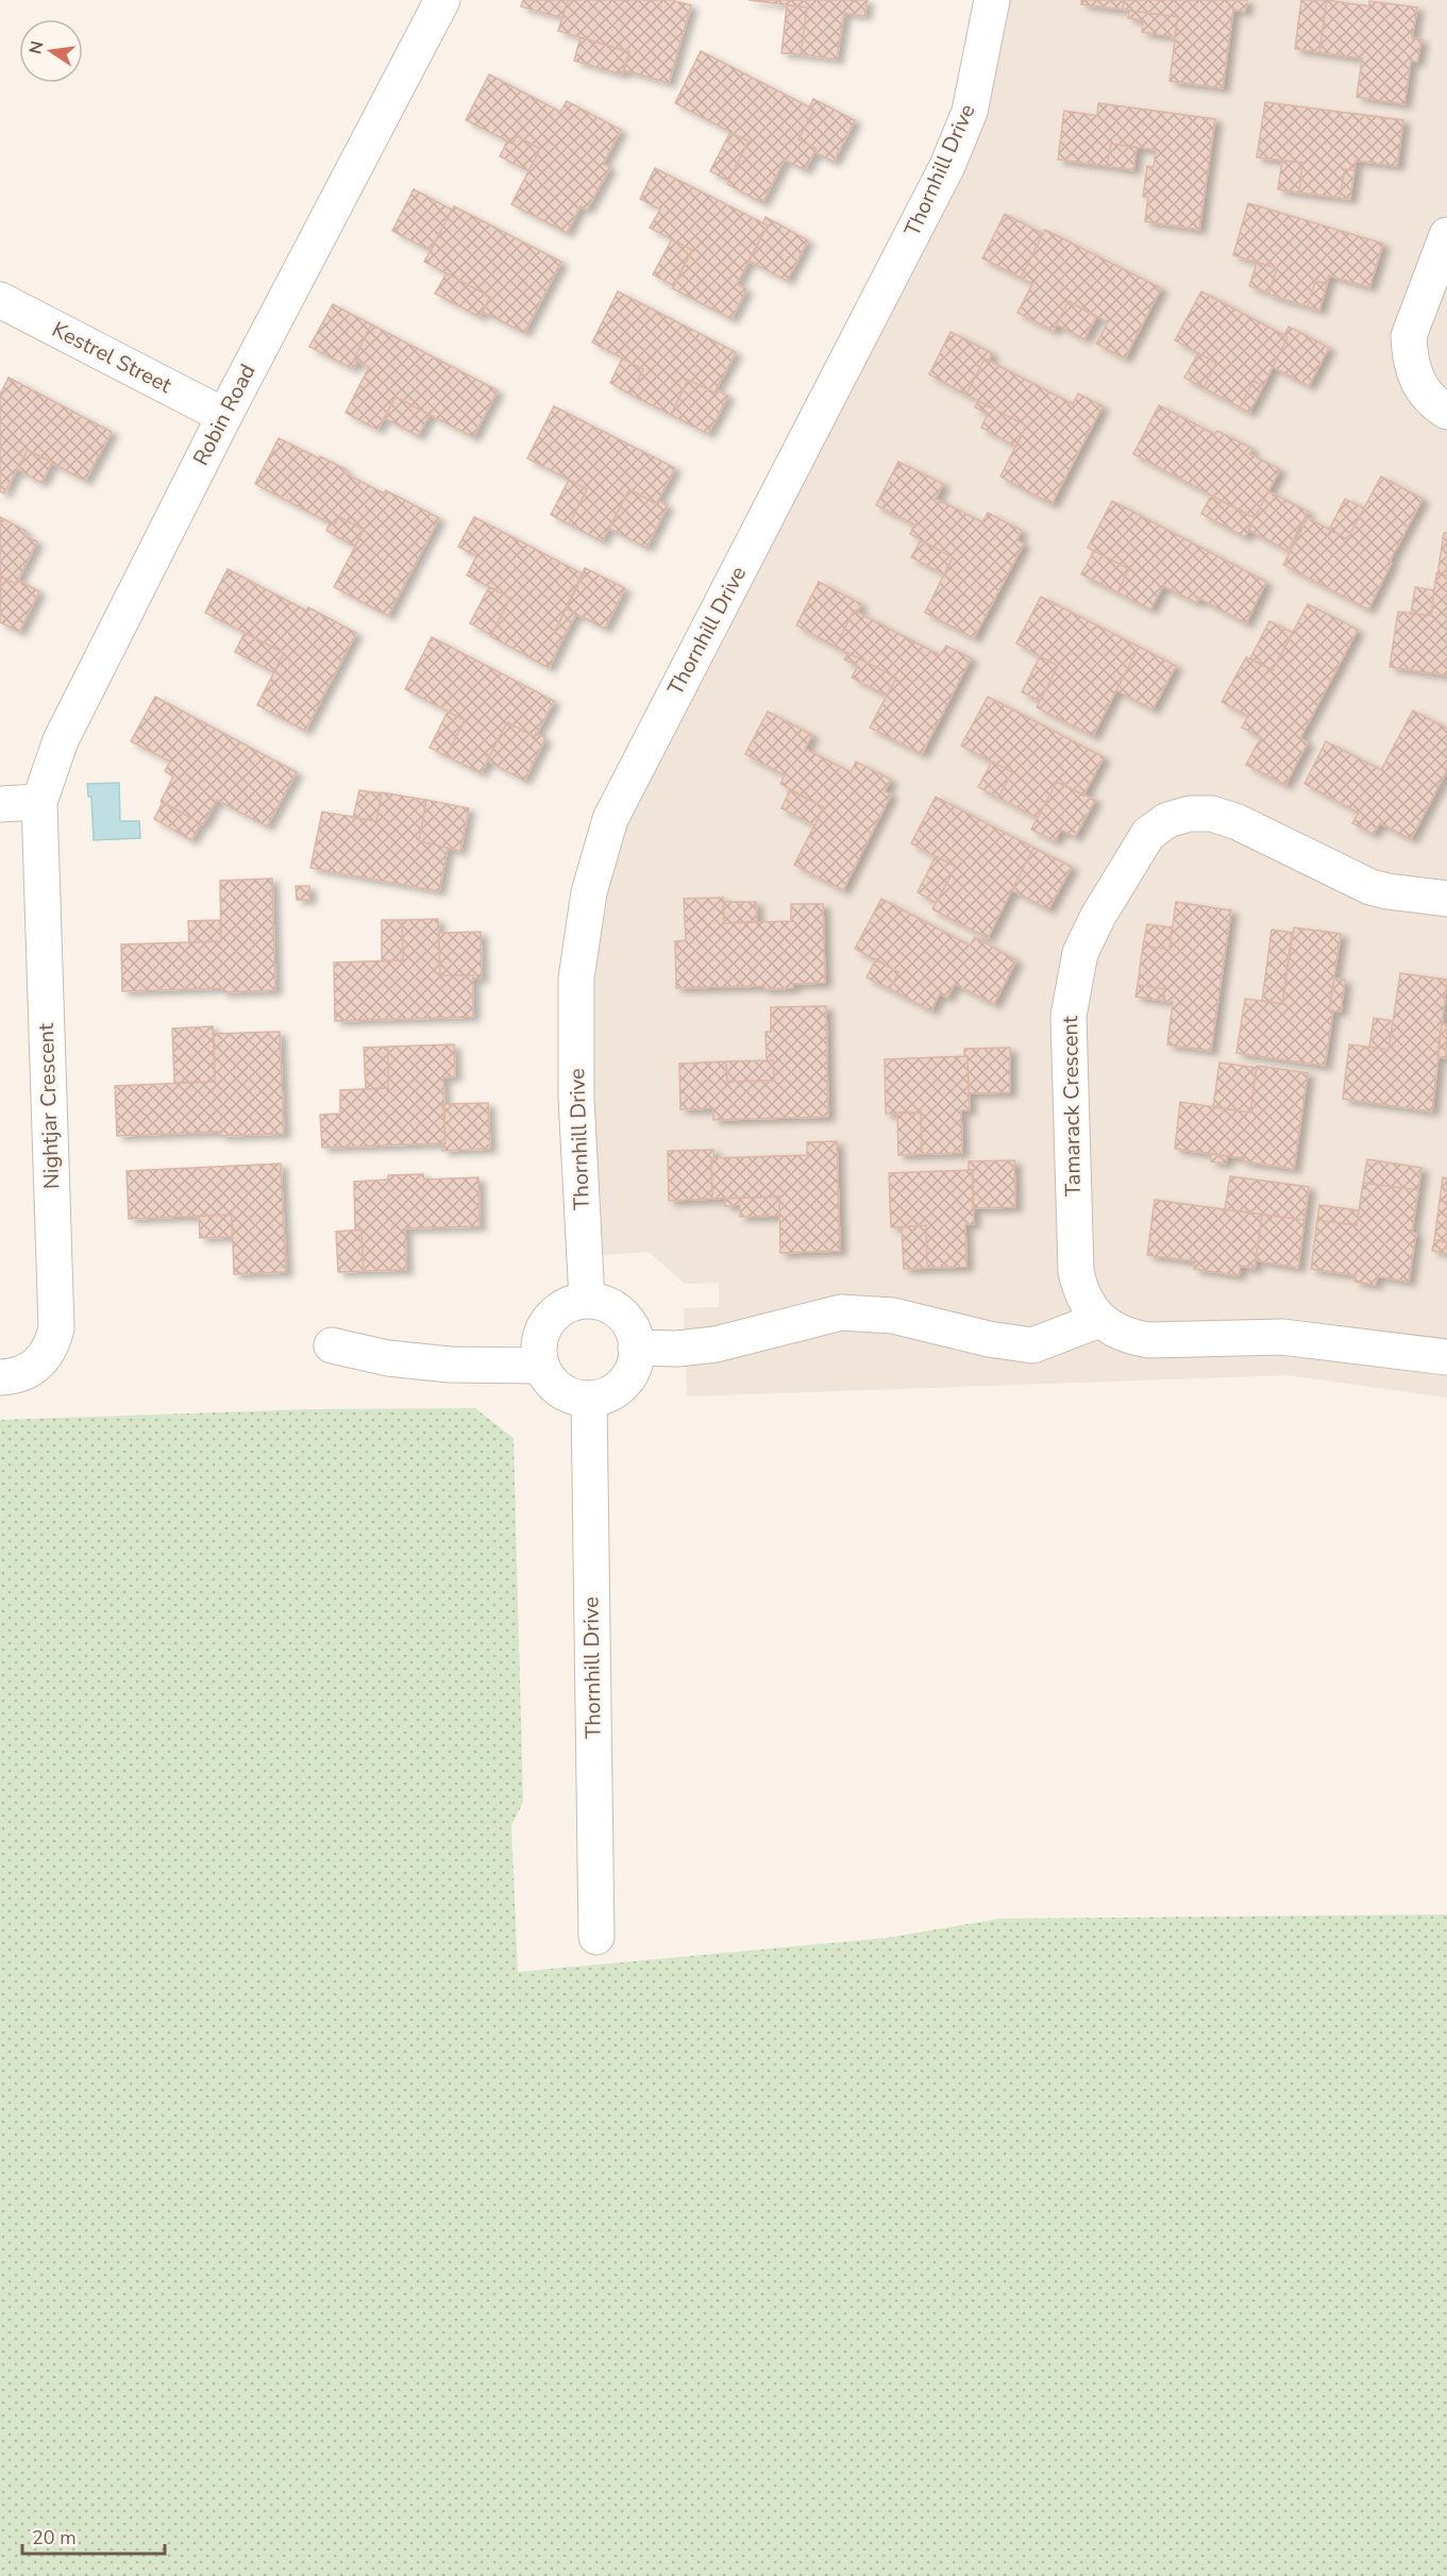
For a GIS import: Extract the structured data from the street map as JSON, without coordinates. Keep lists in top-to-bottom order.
{
  "streets": {
    "street": [
      "Thornhill Drive",
      "Kestrel Street",
      "Robin Road",
      "Nightjar Crescent",
      "Tamarack Crescent"
    ]
  },
  "crossings": [
    ["Kestrel Street", "Robin Road"],
    ["Robin Road", "Nightjar Crescent"]
  ],
  "scale_bar": "20 m",
  "north": "left"
}
